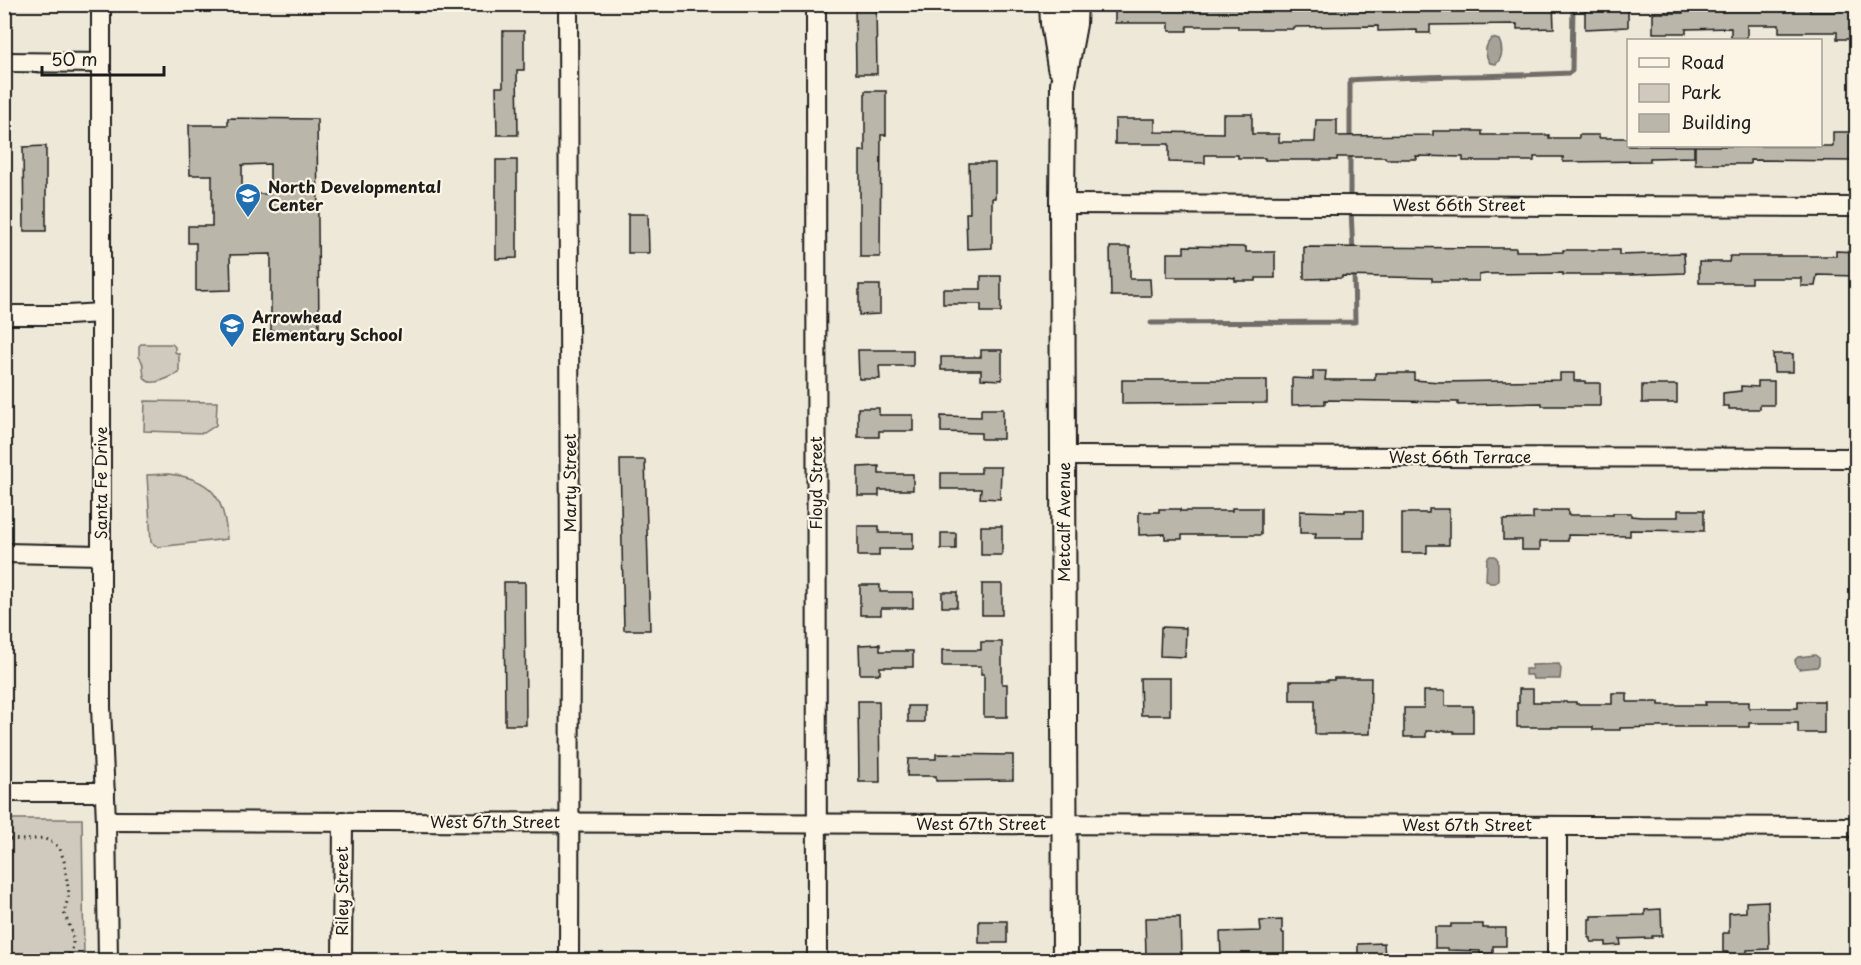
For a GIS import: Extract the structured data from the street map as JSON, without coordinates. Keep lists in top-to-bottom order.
{
  "streets": {
    "main road": ["Metcalf Avenue"],
    "street": [
      "West 66th Street",
      "West 66th Terrace",
      "Santa Fe Drive",
      "Marty Street",
      "Floyd Street",
      "West 67th Street",
      "Riley Street"
    ]
  },
  "crossings": [
    ["West 66th Street", "Metcalf Avenue"],
    ["West 66th Terrace", "Metcalf Avenue"],
    ["Santa Fe Drive", "West 67th Street"],
    ["Marty Street", "West 67th Street"],
    ["Floyd Street", "West 67th Street"],
    ["Metcalf Avenue", "West 67th Street"],
    ["West 67th Street", "Riley Street"]
  ],
  "places": {
    "school or university": ["North Developmental Center", "Arrowhead Elementary School"]
  },
  "legend": ["Road", "Park", "Building"],
  "scale_bar": "50 m"
}
